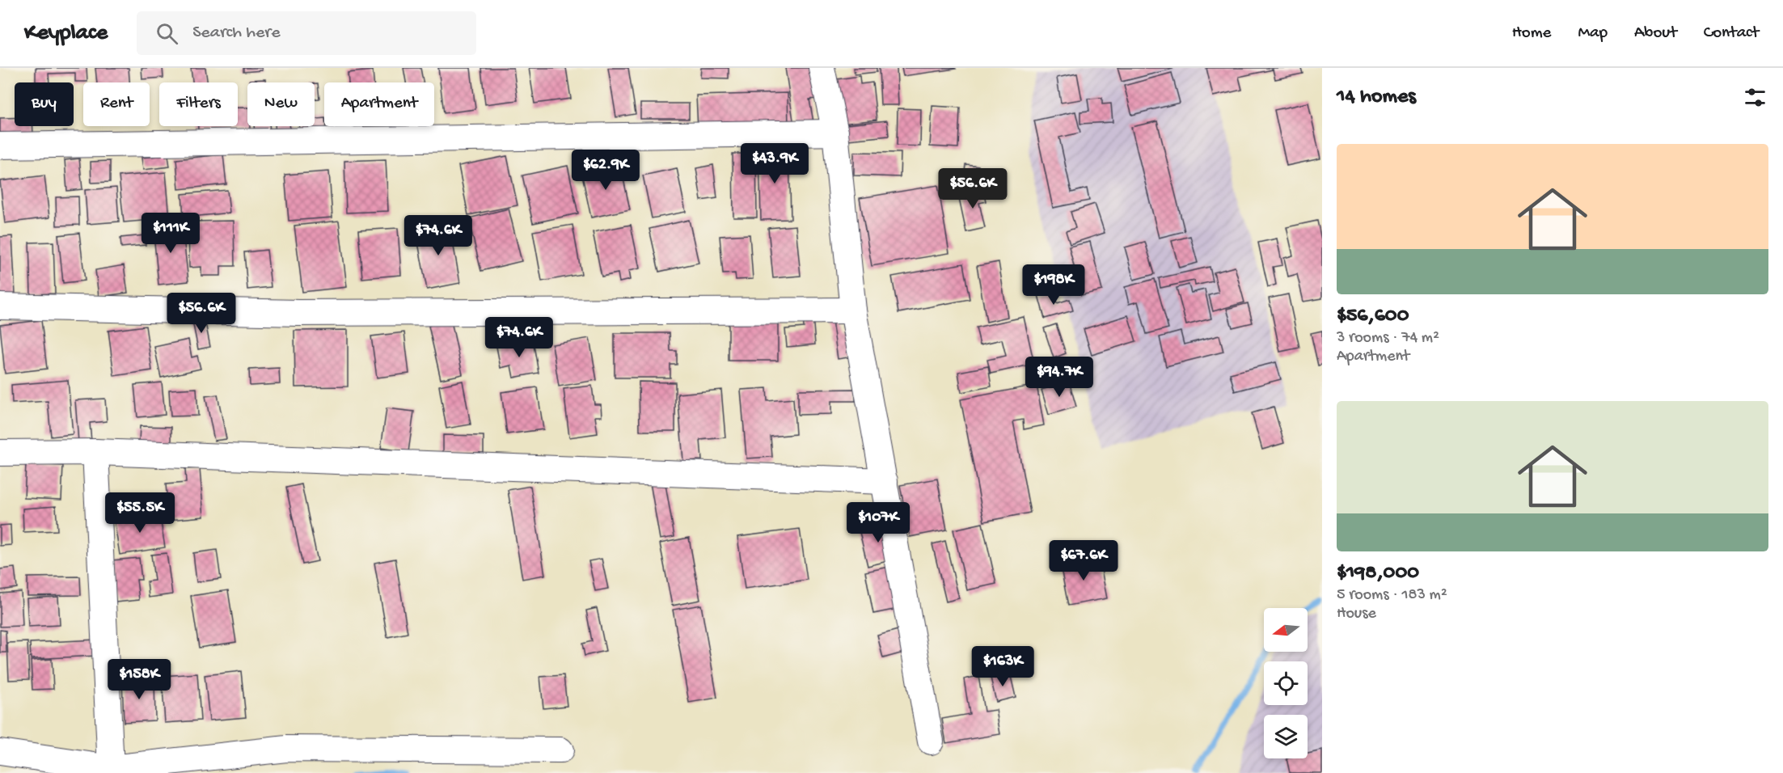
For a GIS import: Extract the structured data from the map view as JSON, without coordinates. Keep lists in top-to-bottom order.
{
  "north": "left",
  "page": {
    "header": "Keyplace",
    "search": "Search here",
    "nav": [
      "Home",
      "Map",
      "About",
      "Contact"
    ],
    "heading": "14 homes",
    "chip": [
      "Buy",
      "Rent",
      "Filters",
      "New",
      "Apartment"
    ],
    "list": [
      {
        "name": "$56,600",
        "note": "3 rooms · 74 m² · Apartment"
      },
      {
        "name": "$198,000",
        "note": "5 rooms · 183 m² · House"
      }
    ],
    "price": [
      "$43.9K",
      "$62.9K",
      "$56.6K",
      "$111K",
      "$74.6K",
      "$198K",
      "$56.6K",
      "$74.6K",
      "$94.7K",
      "$55.5K",
      "$107K",
      "$67.6K",
      "$163K",
      "$158K"
    ]
  }
}
